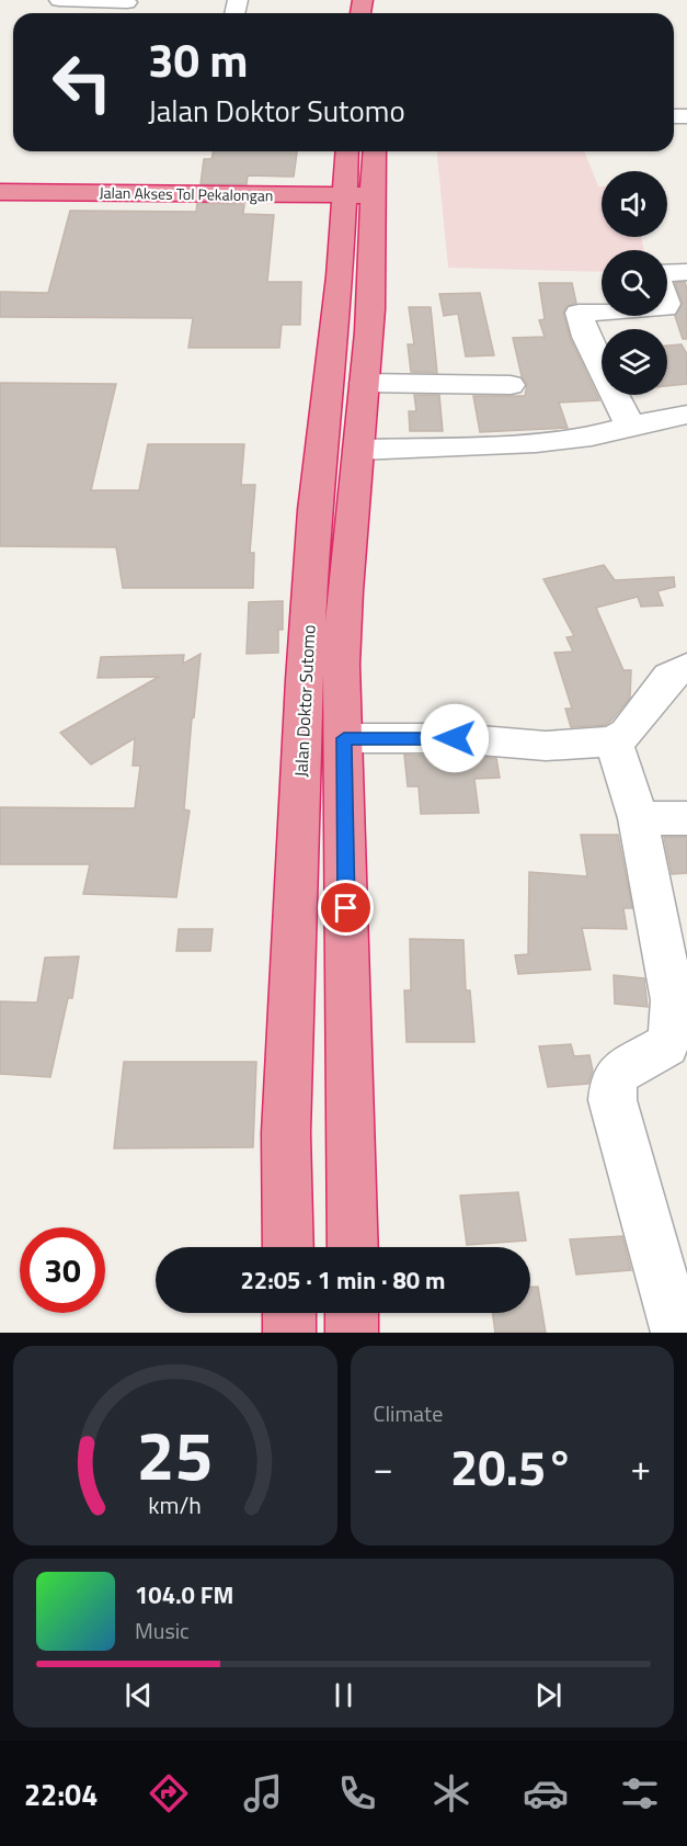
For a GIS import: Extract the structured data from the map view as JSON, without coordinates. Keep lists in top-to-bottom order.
{
  "streets": {
    "highway": ["Jalan Akses Tol Pekalongan", "Jalan Doktor Sutomo"]
  },
  "crossings": [
    ["Jalan Akses Tol Pekalongan", "Jalan Doktor Sutomo"]
  ],
  "page": {
    "turn": ["30 m", "Jalan Doktor Sutomo"],
    "limit": "30",
    "trip": "22:05 · 1 min · 80 m",
    "tile": "Climate",
    "heat": ["−", "20.5°", "+"],
    "song": ["104.0 FM", "Music"],
    "tabs": "22:04",
    "gauge": ["25", "km/h"]
  }
}
